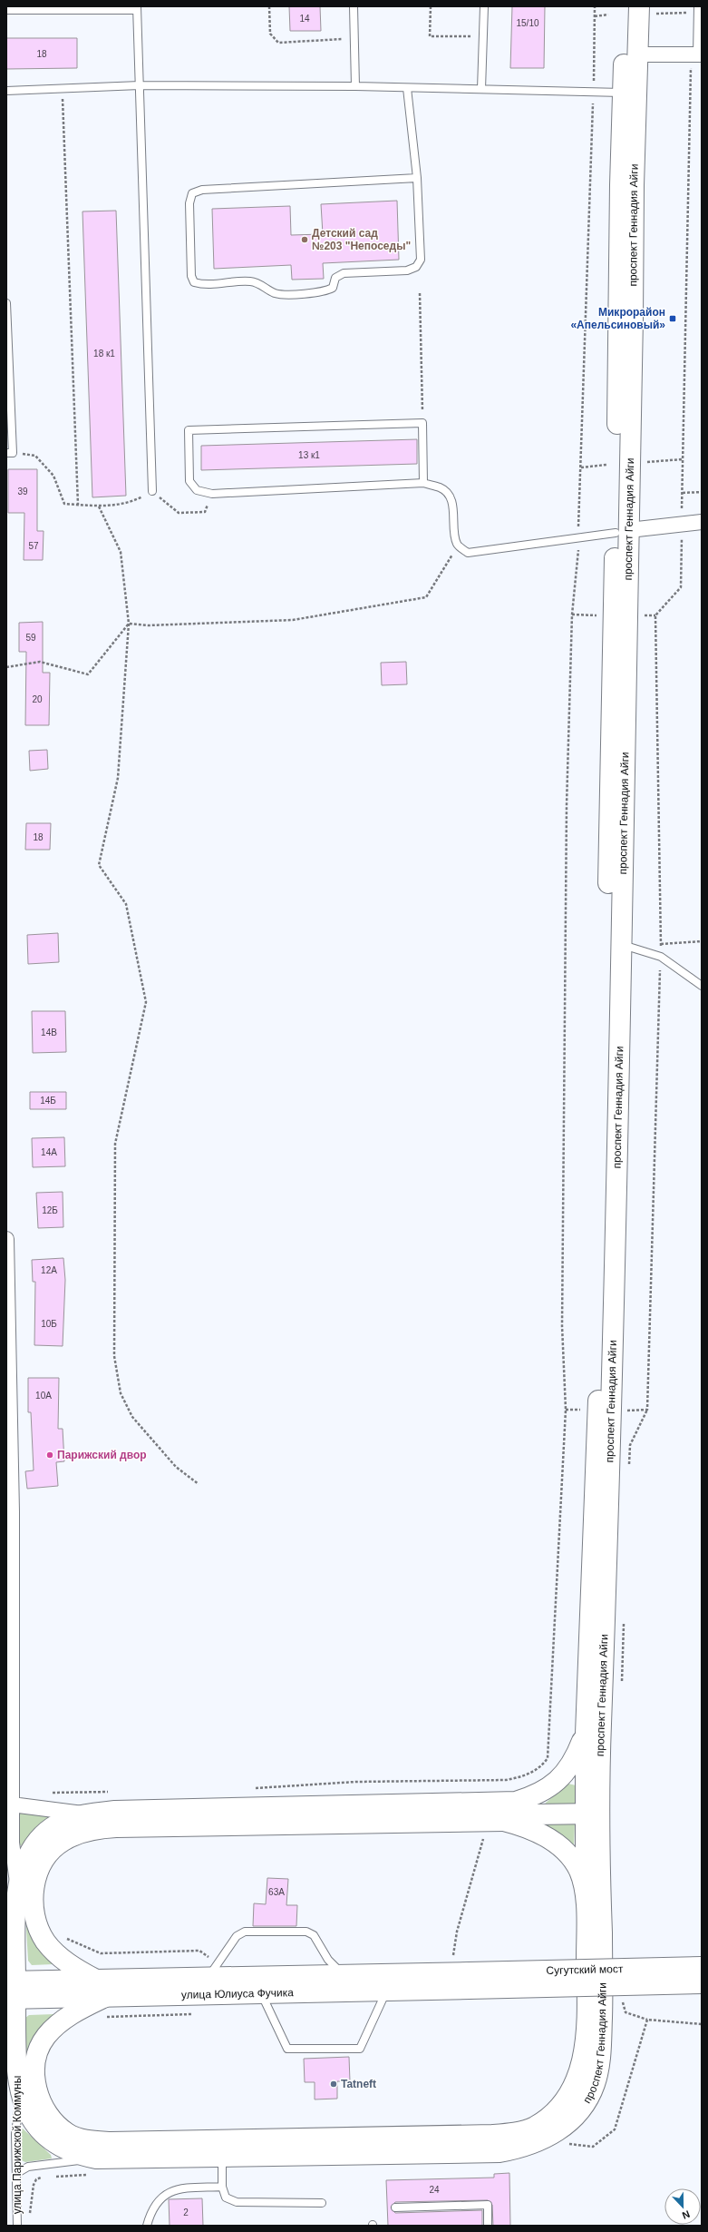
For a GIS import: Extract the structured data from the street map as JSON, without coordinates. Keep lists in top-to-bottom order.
{
  "streets": {
    "main road": [
      "проспект Геннадия Айги",
      "Сугутский мост",
      "улица Юлиуса Фучика",
      "улица Парижской Коммуны"
    ]
  },
  "crossings": [
    ["Сугутский мост", "улица Юлиуса Фучика"],
    ["улица Юлиуса Фучика", "улица Парижской Коммуны"]
  ],
  "places": {
    "other": ["Детский сад №203 \"Непоседы\"", "Парижский двор", "Tatneft"],
    "transit": ["Микрорайон «Апельсиновый»"]
  },
  "house_numbers": [
    "14",
    "15/10",
    "18",
    "18 к1",
    "13 к1",
    "39",
    "57",
    "59",
    "20",
    "18",
    "14В",
    "14Б",
    "14А",
    "12Б",
    "12А",
    "10Б",
    "10А",
    "63А",
    "24",
    "2"
  ],
  "north": "bottom"
}
